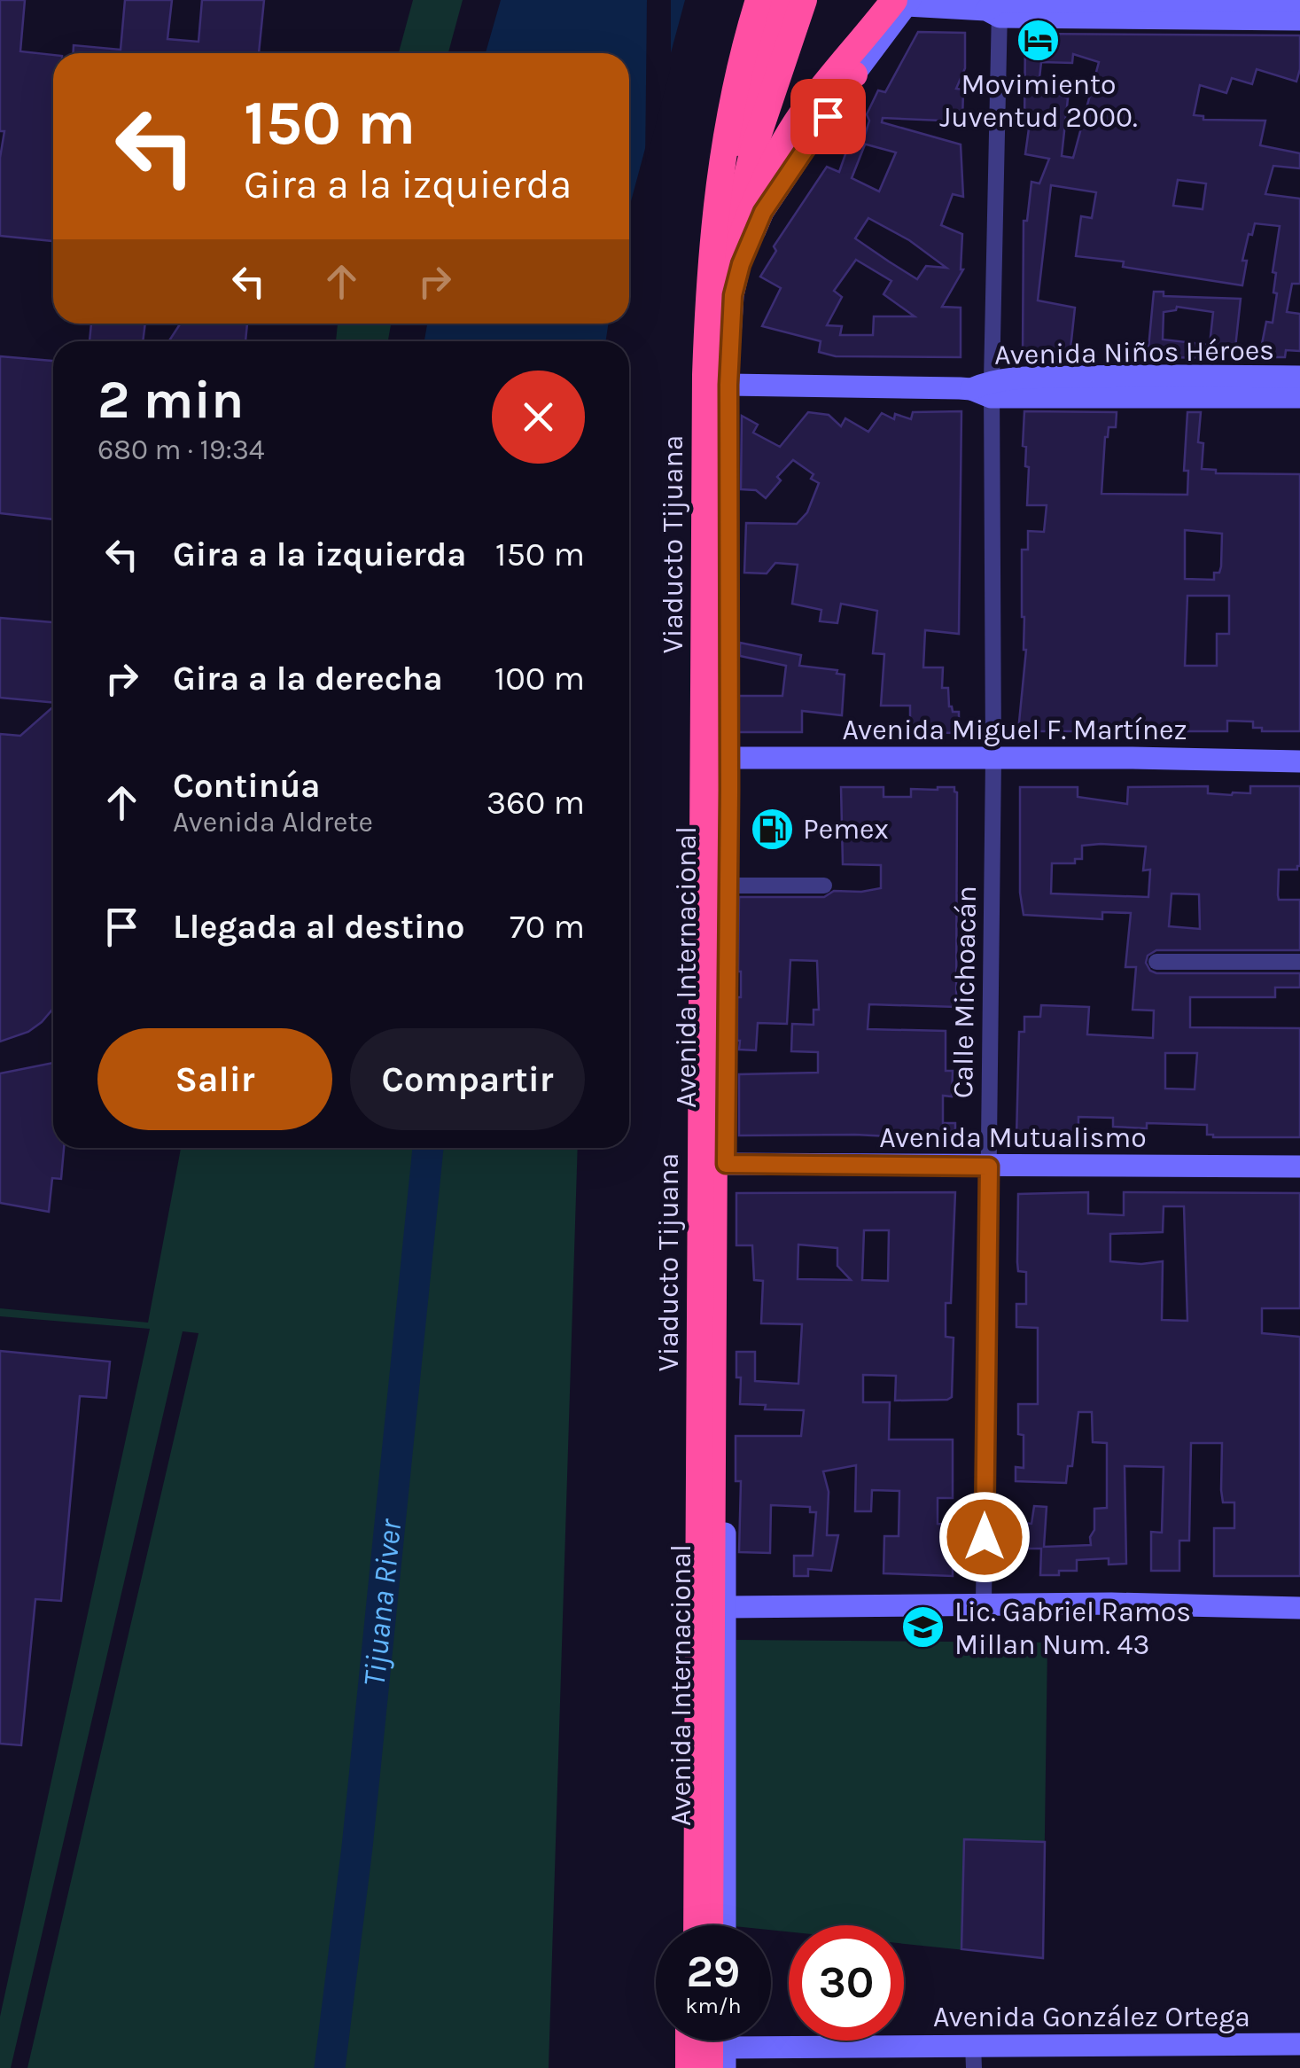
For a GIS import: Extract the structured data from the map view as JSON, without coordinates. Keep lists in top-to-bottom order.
{
  "streets": {
    "highway": ["Viaducto Tijuana", "Avenida Internacional"],
    "street": [
      "Avenida Niños Héroes",
      "Avenida Miguel F. Martínez",
      "Calle Michoacán",
      "Avenida Mutualismo",
      "Avenida González Ortega"
    ]
  },
  "crossings": [
    ["Avenida Niños Héroes", "Avenida Internacional"],
    ["Avenida Niños Héroes", "Calle Michoacán"],
    ["Avenida Miguel F. Martínez", "Avenida Internacional"],
    ["Avenida Miguel F. Martínez", "Calle Michoacán"],
    ["Avenida Internacional", "Avenida Mutualismo"],
    ["Calle Michoacán", "Avenida Mutualismo"]
  ],
  "water": ["Tijuana River"],
  "places": {
    "hotel": ["Movimiento Juventud 2000."],
    "fuel station": ["Pemex"],
    "school or university": ["Lic. Gabriel Ramos Millan Num. 43"]
  },
  "page": {
    "turn": ["150 m", "Gira a la izquierda"],
    "heading": ["2 min", "680 m · 19:34"],
    "list": [
      {
        "name": "Gira a la izquierda",
        "value": "150 m"
      },
      {
        "name": "Gira a la derecha",
        "value": "100 m"
      },
      {
        "name": "Continúa",
        "note": "Avenida Aldrete",
        "value": "360 m"
      },
      {
        "name": "Llegada al destino",
        "value": "70 m"
      }
    ],
    "buttons": ["Salir", "Compartir"],
    "speed": "29 km/h",
    "limit": "30"
  }
}
